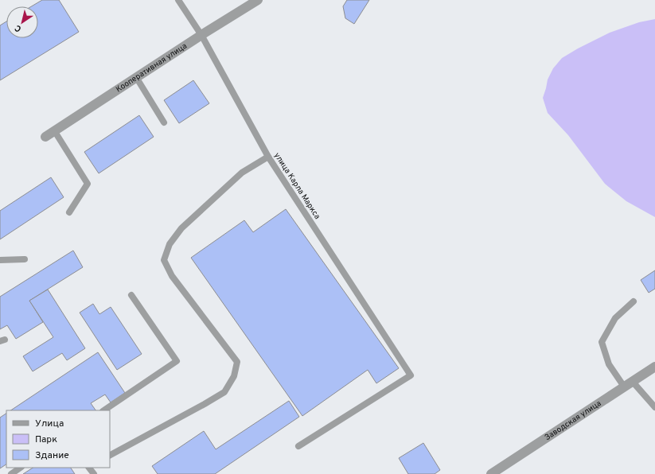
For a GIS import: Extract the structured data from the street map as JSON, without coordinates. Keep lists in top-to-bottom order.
{
  "streets": {
    "street": ["Кооперативная улица", "Заводская улица"],
    "lane": ["улица Карла Маркса"]
  },
  "crossings": [
    ["Кооперативная улица", "улица Карла Маркса"]
  ],
  "legend": ["Улица", "Парк", "Здание"],
  "north": "bottom left"
}
